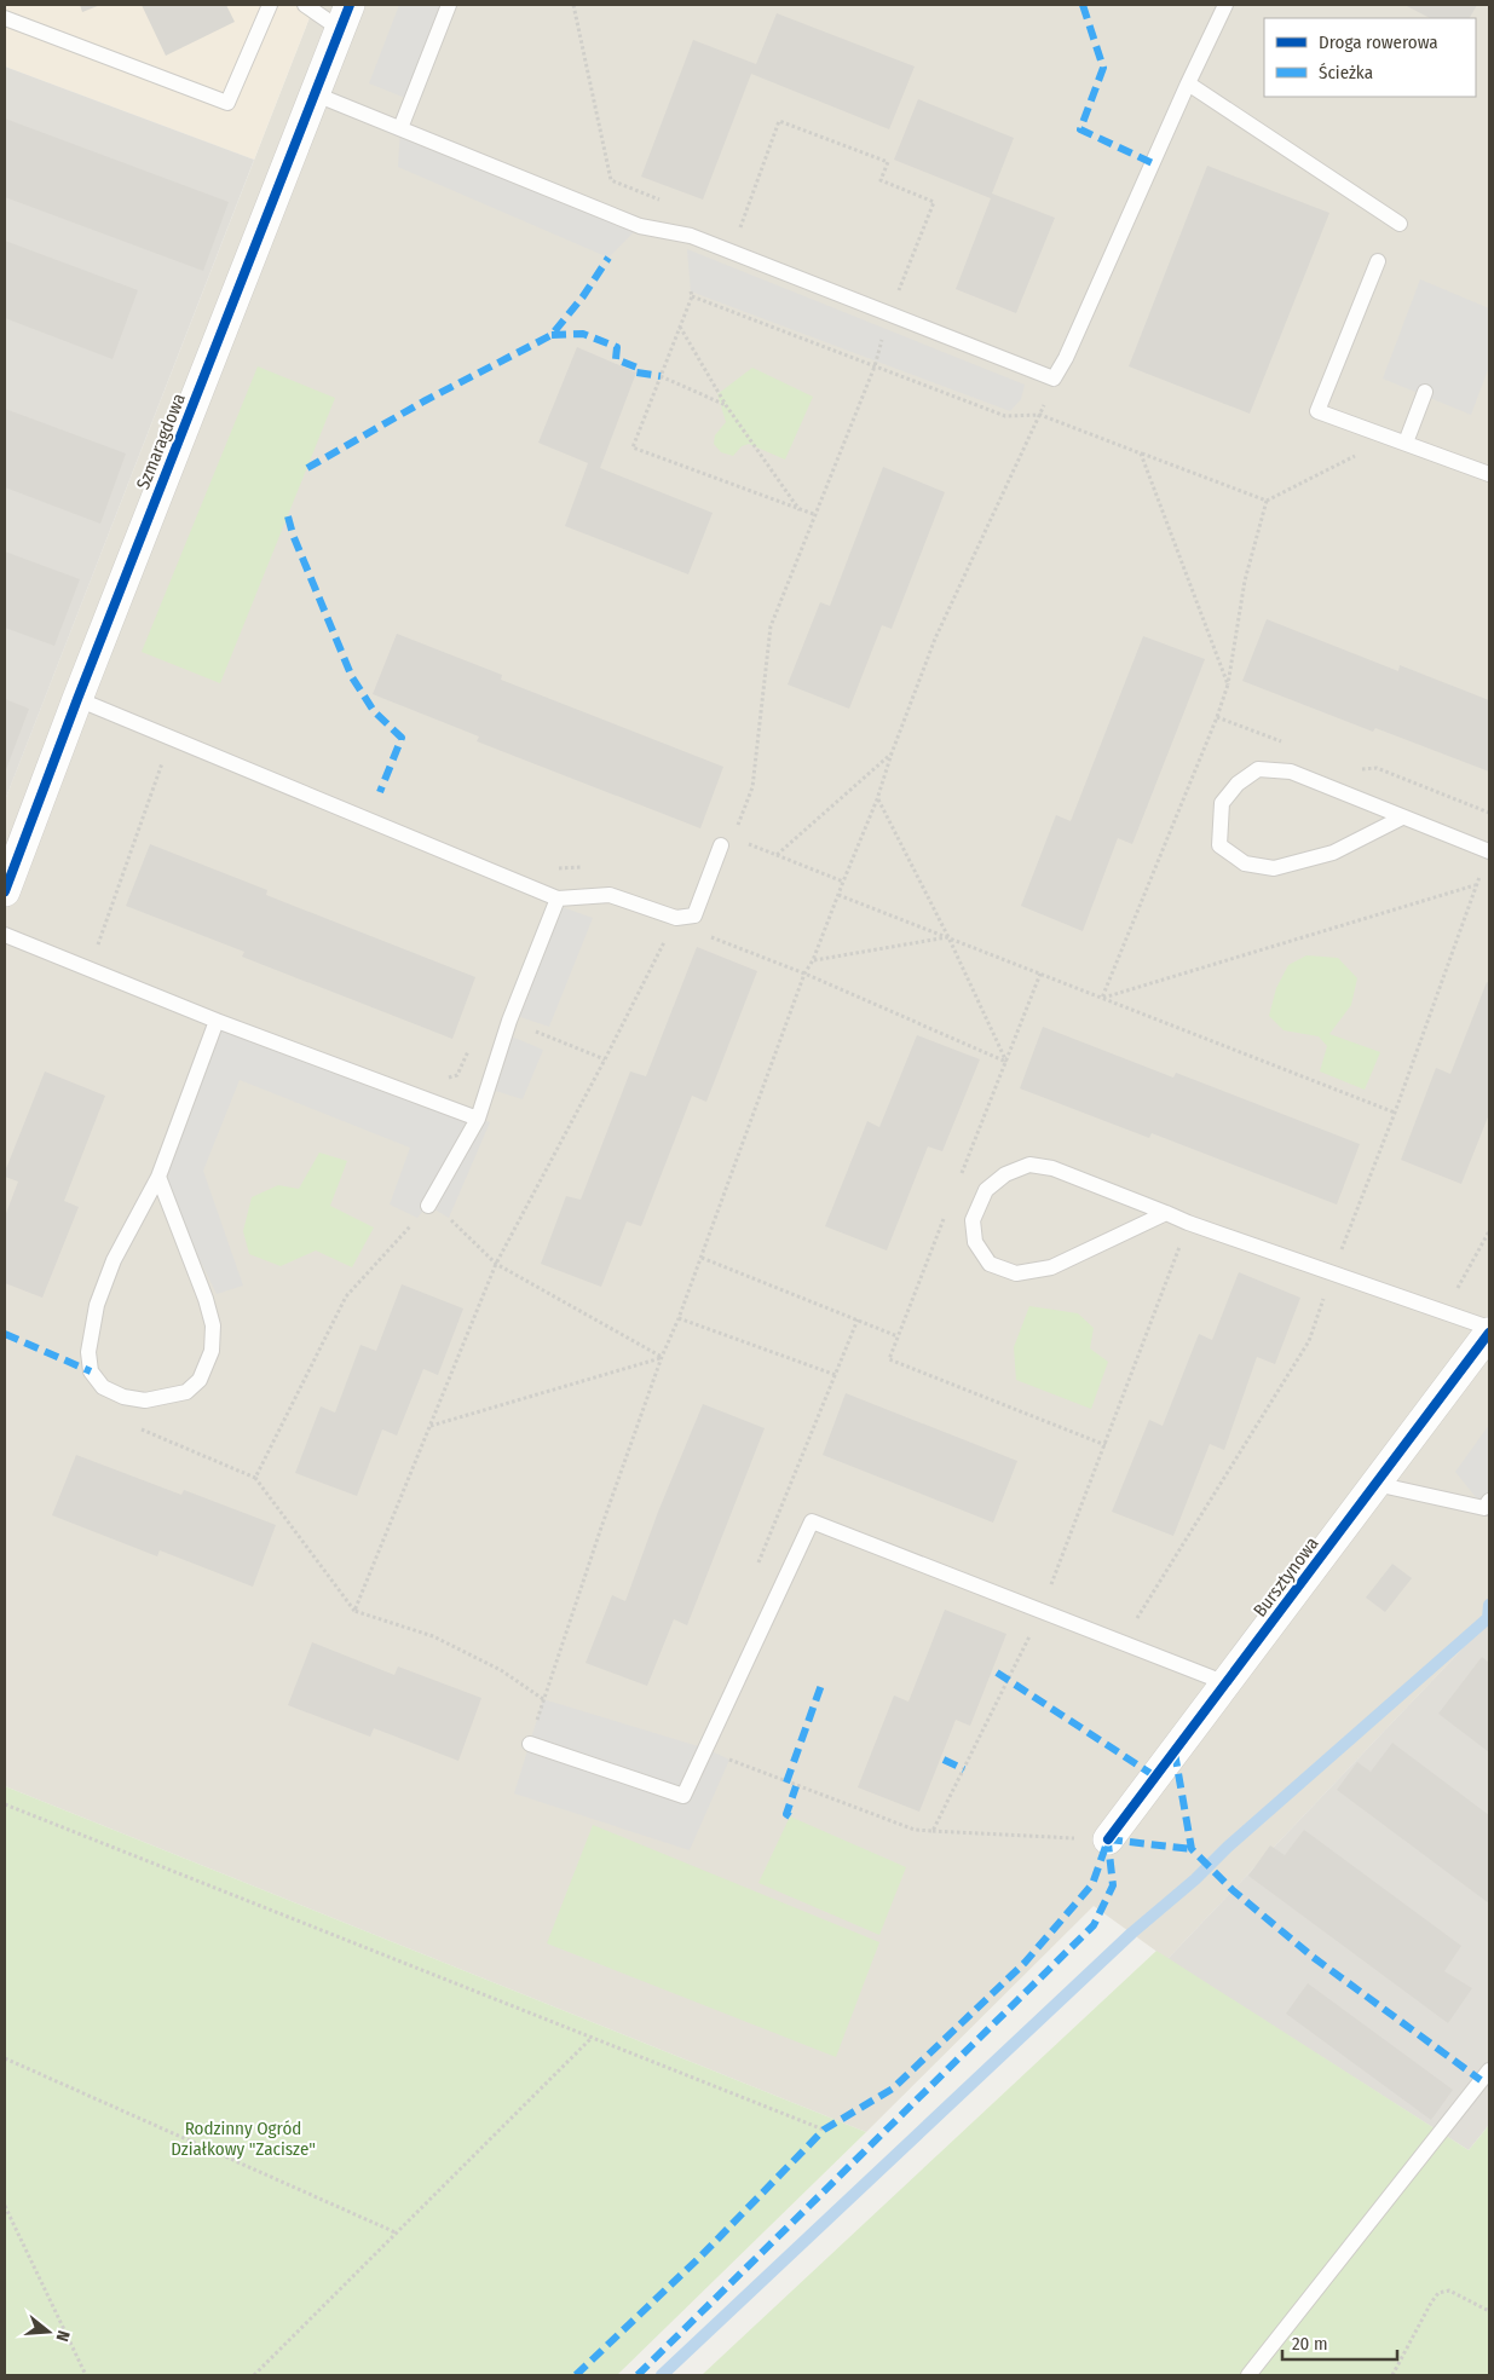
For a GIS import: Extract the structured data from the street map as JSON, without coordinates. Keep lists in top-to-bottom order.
{
  "streets": {
    "street": ["Szmaragdowa", "Bursztynowa"]
  },
  "parks": ["Rodzinny Ogród Działkowy \"Zacisze\""],
  "legend": ["Droga rowerowa", "Ścieżka"],
  "scale_bar": "20 m",
  "north": "right"
}
